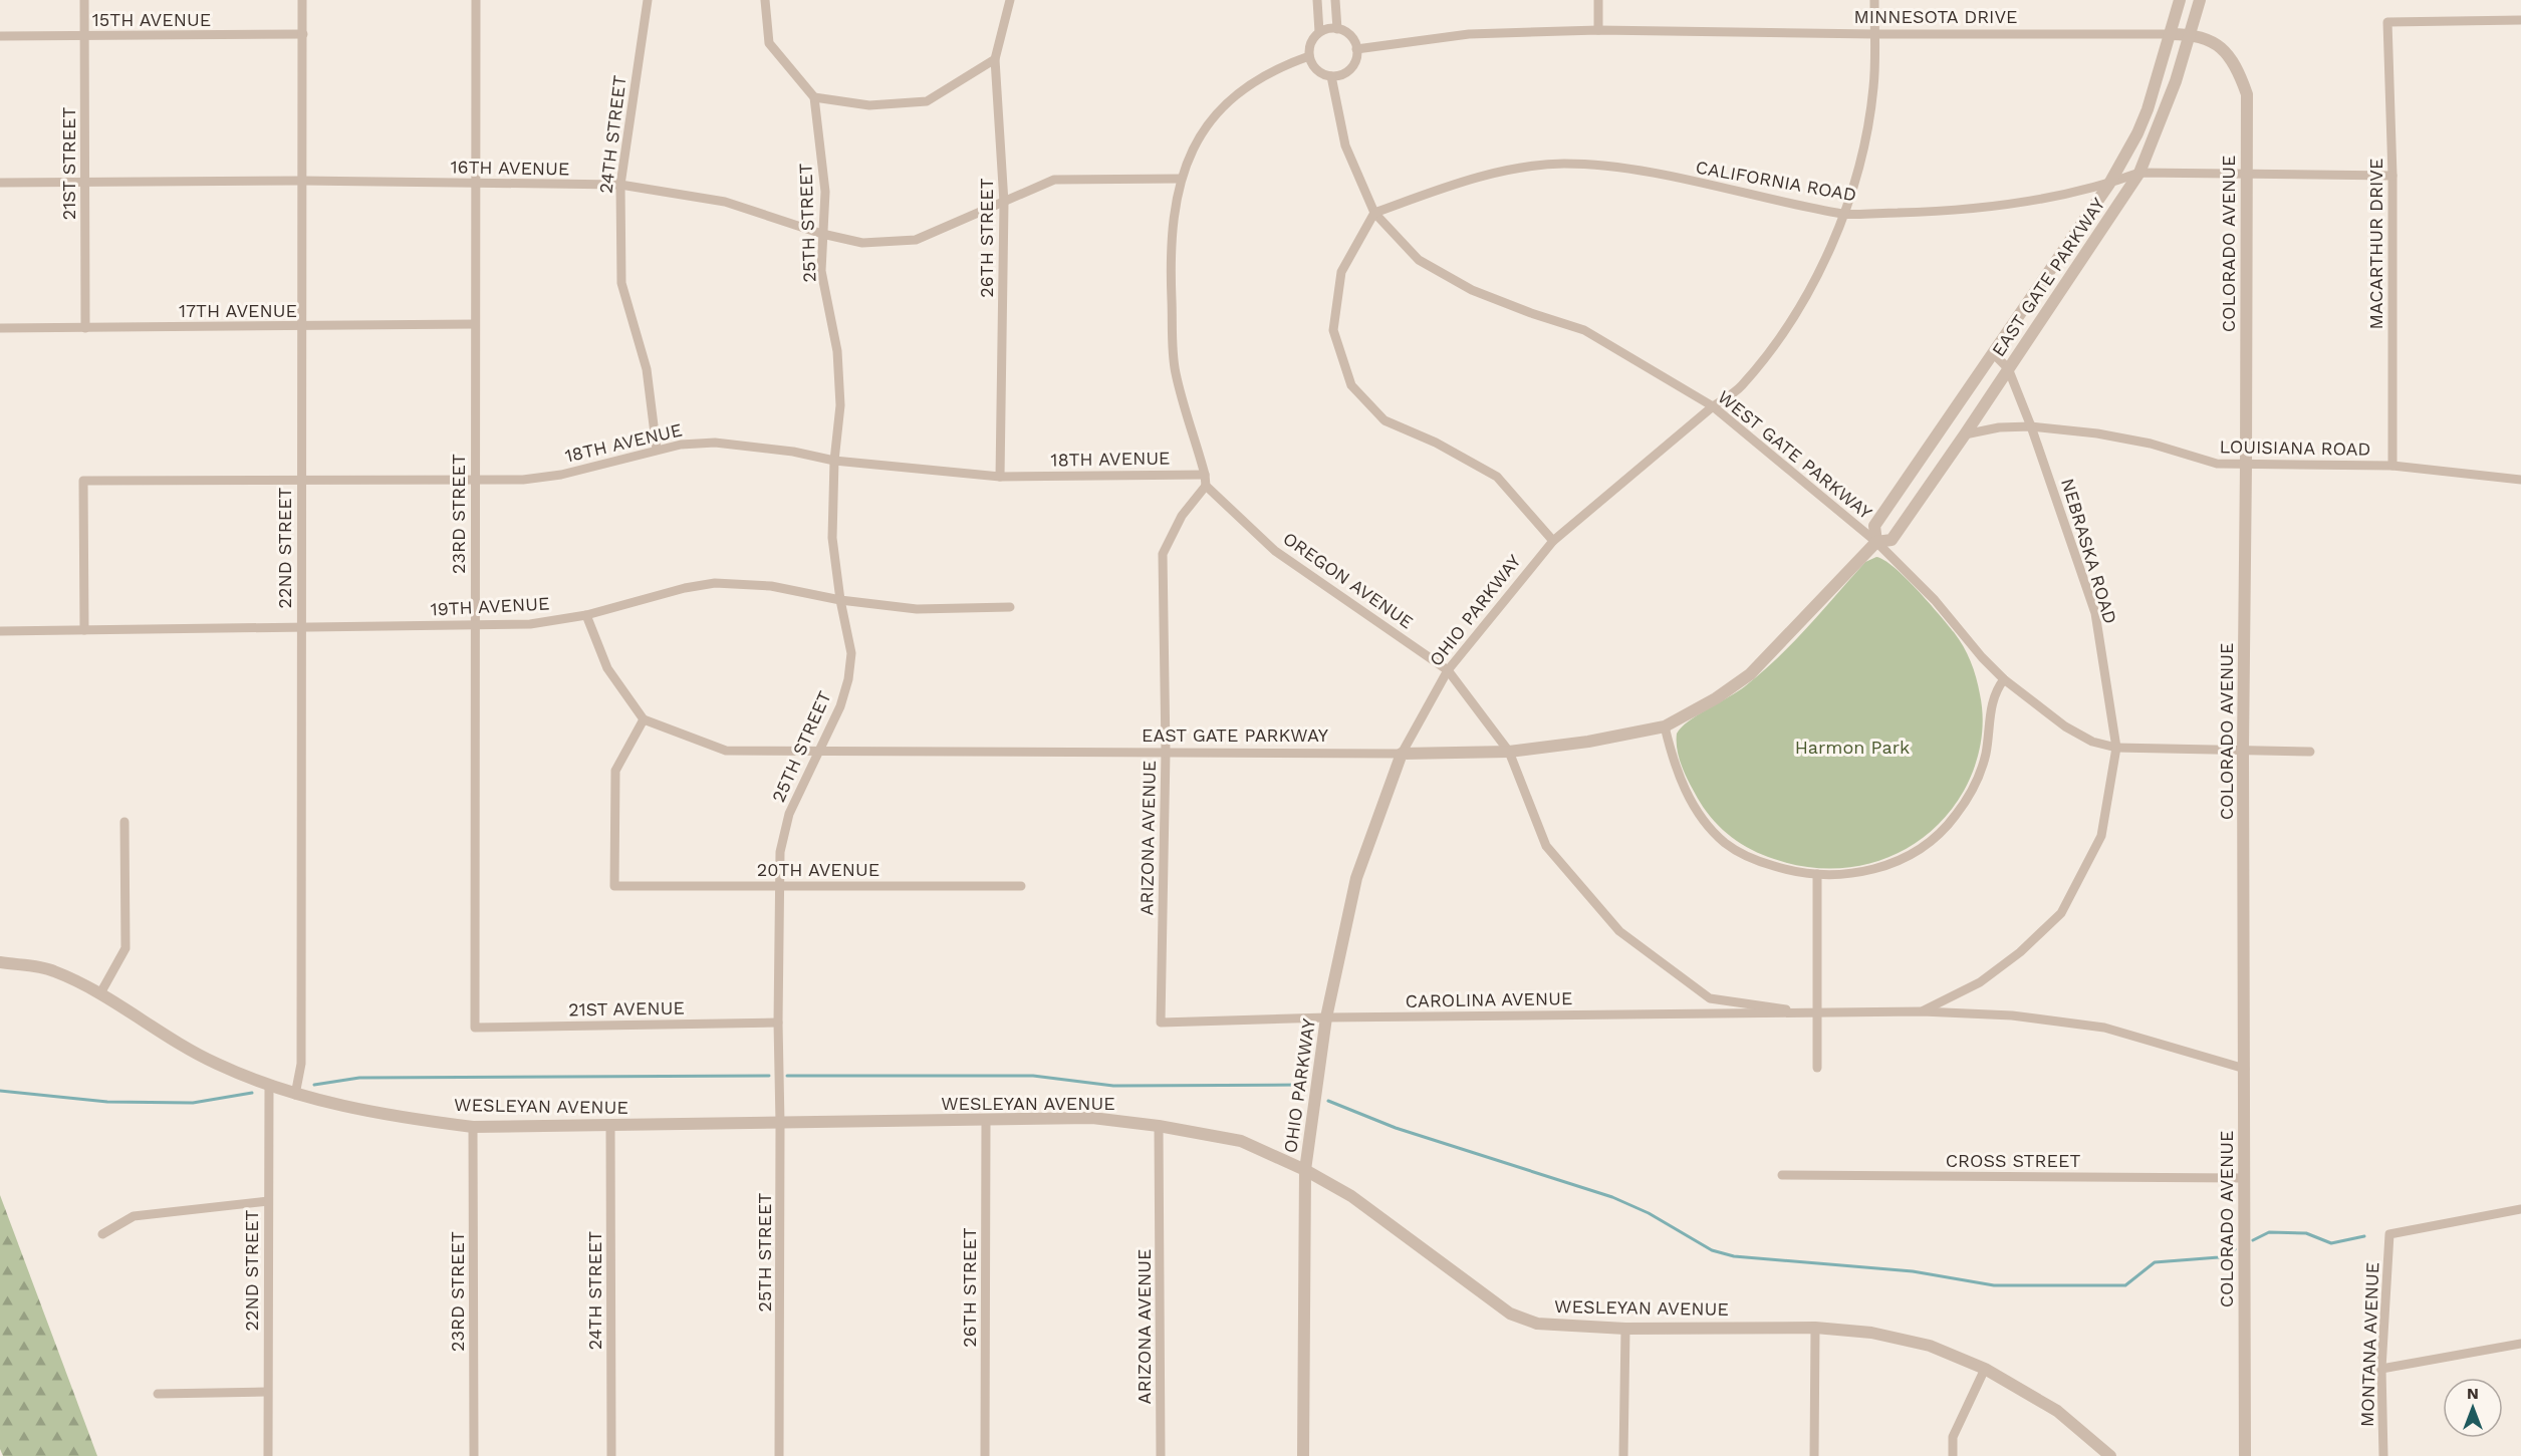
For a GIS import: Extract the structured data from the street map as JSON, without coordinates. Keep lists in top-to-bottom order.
{
  "streets": {
    "street": [
      "MINNESOTA DRIVE",
      "15TH AVENUE",
      "24TH STREET",
      "21ST STREET",
      "16TH AVENUE",
      "CALIFORNIA ROAD",
      "25TH STREET",
      "26TH STREET",
      "COLORADO AVENUE",
      "MACARTHUR DRIVE",
      "EAST GATE PARKWAY",
      "17TH AVENUE",
      "18TH AVENUE",
      "LOUISIANA ROAD",
      "WEST GATE PARKWAY",
      "23RD STREET",
      "22ND STREET",
      "NEBRASKA ROAD",
      "OREGON AVENUE",
      "19TH AVENUE",
      "OHIO PARKWAY",
      "ARIZONA AVENUE",
      "20TH AVENUE",
      "CAROLINA AVENUE",
      "21ST AVENUE",
      "WESLEYAN AVENUE",
      "CROSS STREET",
      "MONTANA AVENUE"
    ]
  },
  "crossings": [
    ["MINNESOTA DRIVE", "COLORADO AVENUE"],
    ["MINNESOTA DRIVE", "EAST GATE PARKWAY"],
    ["MINNESOTA DRIVE", "WEST GATE PARKWAY"],
    ["MINNESOTA DRIVE", "OHIO PARKWAY"],
    ["15TH AVENUE", "21ST STREET"],
    ["15TH AVENUE", "22ND STREET"],
    ["24TH STREET", "16TH AVENUE"],
    ["24TH STREET", "18TH AVENUE"],
    ["24TH STREET", "WESLEYAN AVENUE"],
    ["21ST STREET", "16TH AVENUE"],
    ["21ST STREET", "17TH AVENUE"],
    ["16TH AVENUE", "25TH STREET"],
    ["16TH AVENUE", "26TH STREET"],
    ["16TH AVENUE", "23RD STREET"],
    ["16TH AVENUE", "22ND STREET"],
    ["CALIFORNIA ROAD", "COLORADO AVENUE"],
    ["CALIFORNIA ROAD", "MACARTHUR DRIVE"],
    ["CALIFORNIA ROAD", "EAST GATE PARKWAY"],
    ["CALIFORNIA ROAD", "WEST GATE PARKWAY"],
    ["CALIFORNIA ROAD", "OHIO PARKWAY"],
    ["25TH STREET", "EAST GATE PARKWAY"],
    ["25TH STREET", "18TH AVENUE"],
    ["25TH STREET", "19TH AVENUE"],
    ["25TH STREET", "20TH AVENUE"],
    ["25TH STREET", "21ST AVENUE"],
    ["25TH STREET", "WESLEYAN AVENUE"],
    ["26TH STREET", "18TH AVENUE"],
    ["26TH STREET", "WESLEYAN AVENUE"],
    ["COLORADO AVENUE", "EAST GATE PARKWAY"],
    ["COLORADO AVENUE", "LOUISIANA ROAD"],
    ["COLORADO AVENUE", "WEST GATE PARKWAY"],
    ["COLORADO AVENUE", "CAROLINA AVENUE"],
    ["COLORADO AVENUE", "CROSS STREET"],
    ["MACARTHUR DRIVE", "LOUISIANA ROAD"],
    ["EAST GATE PARKWAY", "LOUISIANA ROAD"],
    ["EAST GATE PARKWAY", "WEST GATE PARKWAY"],
    ["EAST GATE PARKWAY", "NEBRASKA ROAD"],
    ["EAST GATE PARKWAY", "OREGON AVENUE"],
    ["EAST GATE PARKWAY", "OHIO PARKWAY"],
    ["EAST GATE PARKWAY", "ARIZONA AVENUE"],
    ["EAST GATE PARKWAY", "20TH AVENUE"],
    ["17TH AVENUE", "23RD STREET"],
    ["17TH AVENUE", "22ND STREET"],
    ["18TH AVENUE", "23RD STREET"],
    ["18TH AVENUE", "22ND STREET"],
    ["18TH AVENUE", "19TH AVENUE"],
    ["LOUISIANA ROAD", "NEBRASKA ROAD"],
    ["WEST GATE PARKWAY", "NEBRASKA ROAD"],
    ["WEST GATE PARKWAY", "OHIO PARKWAY"],
    ["23RD STREET", "19TH AVENUE"],
    ["23RD STREET", "21ST AVENUE"],
    ["23RD STREET", "WESLEYAN AVENUE"],
    ["22ND STREET", "19TH AVENUE"],
    ["22ND STREET", "WESLEYAN AVENUE"],
    ["NEBRASKA ROAD", "CAROLINA AVENUE"],
    ["OREGON AVENUE", "OHIO PARKWAY"],
    ["OREGON AVENUE", "ARIZONA AVENUE"],
    ["OREGON AVENUE", "CAROLINA AVENUE"],
    ["OHIO PARKWAY", "CAROLINA AVENUE"],
    ["OHIO PARKWAY", "WESLEYAN AVENUE"],
    ["ARIZONA AVENUE", "CAROLINA AVENUE"],
    ["ARIZONA AVENUE", "WESLEYAN AVENUE"]
  ],
  "parks": ["Harmon Park"],
  "north": "top"
}
